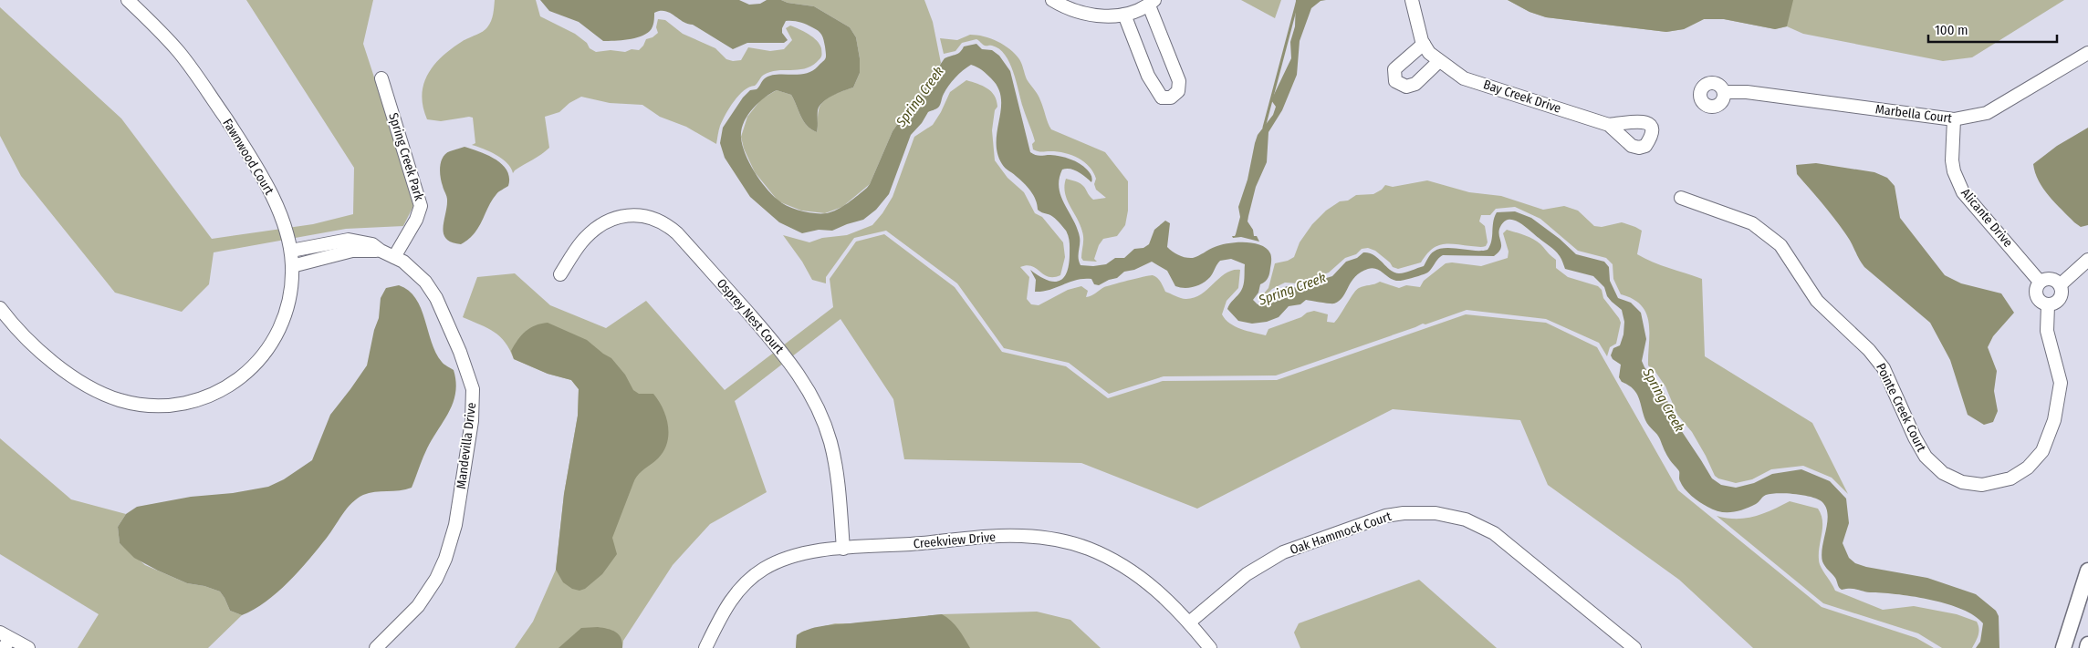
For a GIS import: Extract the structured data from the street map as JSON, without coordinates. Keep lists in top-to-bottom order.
{
  "streets": {
    "street": [
      "Bay Creek Drive",
      "Marbella Court",
      "Fawnwood Court",
      "Spring Creek Park",
      "Alicante Drive",
      "Osprey Nest Court",
      "Pointe Creek Court",
      "Mandevilla Drive",
      "Oak Hammock Court",
      "Creekview Drive"
    ]
  },
  "crossings": [
    ["Marbella Court", "Alicante Drive"],
    ["Fawnwood Court", "Mandevilla Drive"],
    ["Spring Creek Park", "Mandevilla Drive"],
    ["Alicante Drive", "Pointe Creek Court"],
    ["Osprey Nest Court", "Creekview Drive"],
    ["Oak Hammock Court", "Creekview Drive"]
  ],
  "water": ["Spring Creek"],
  "scale_bar": "100 m"
}
